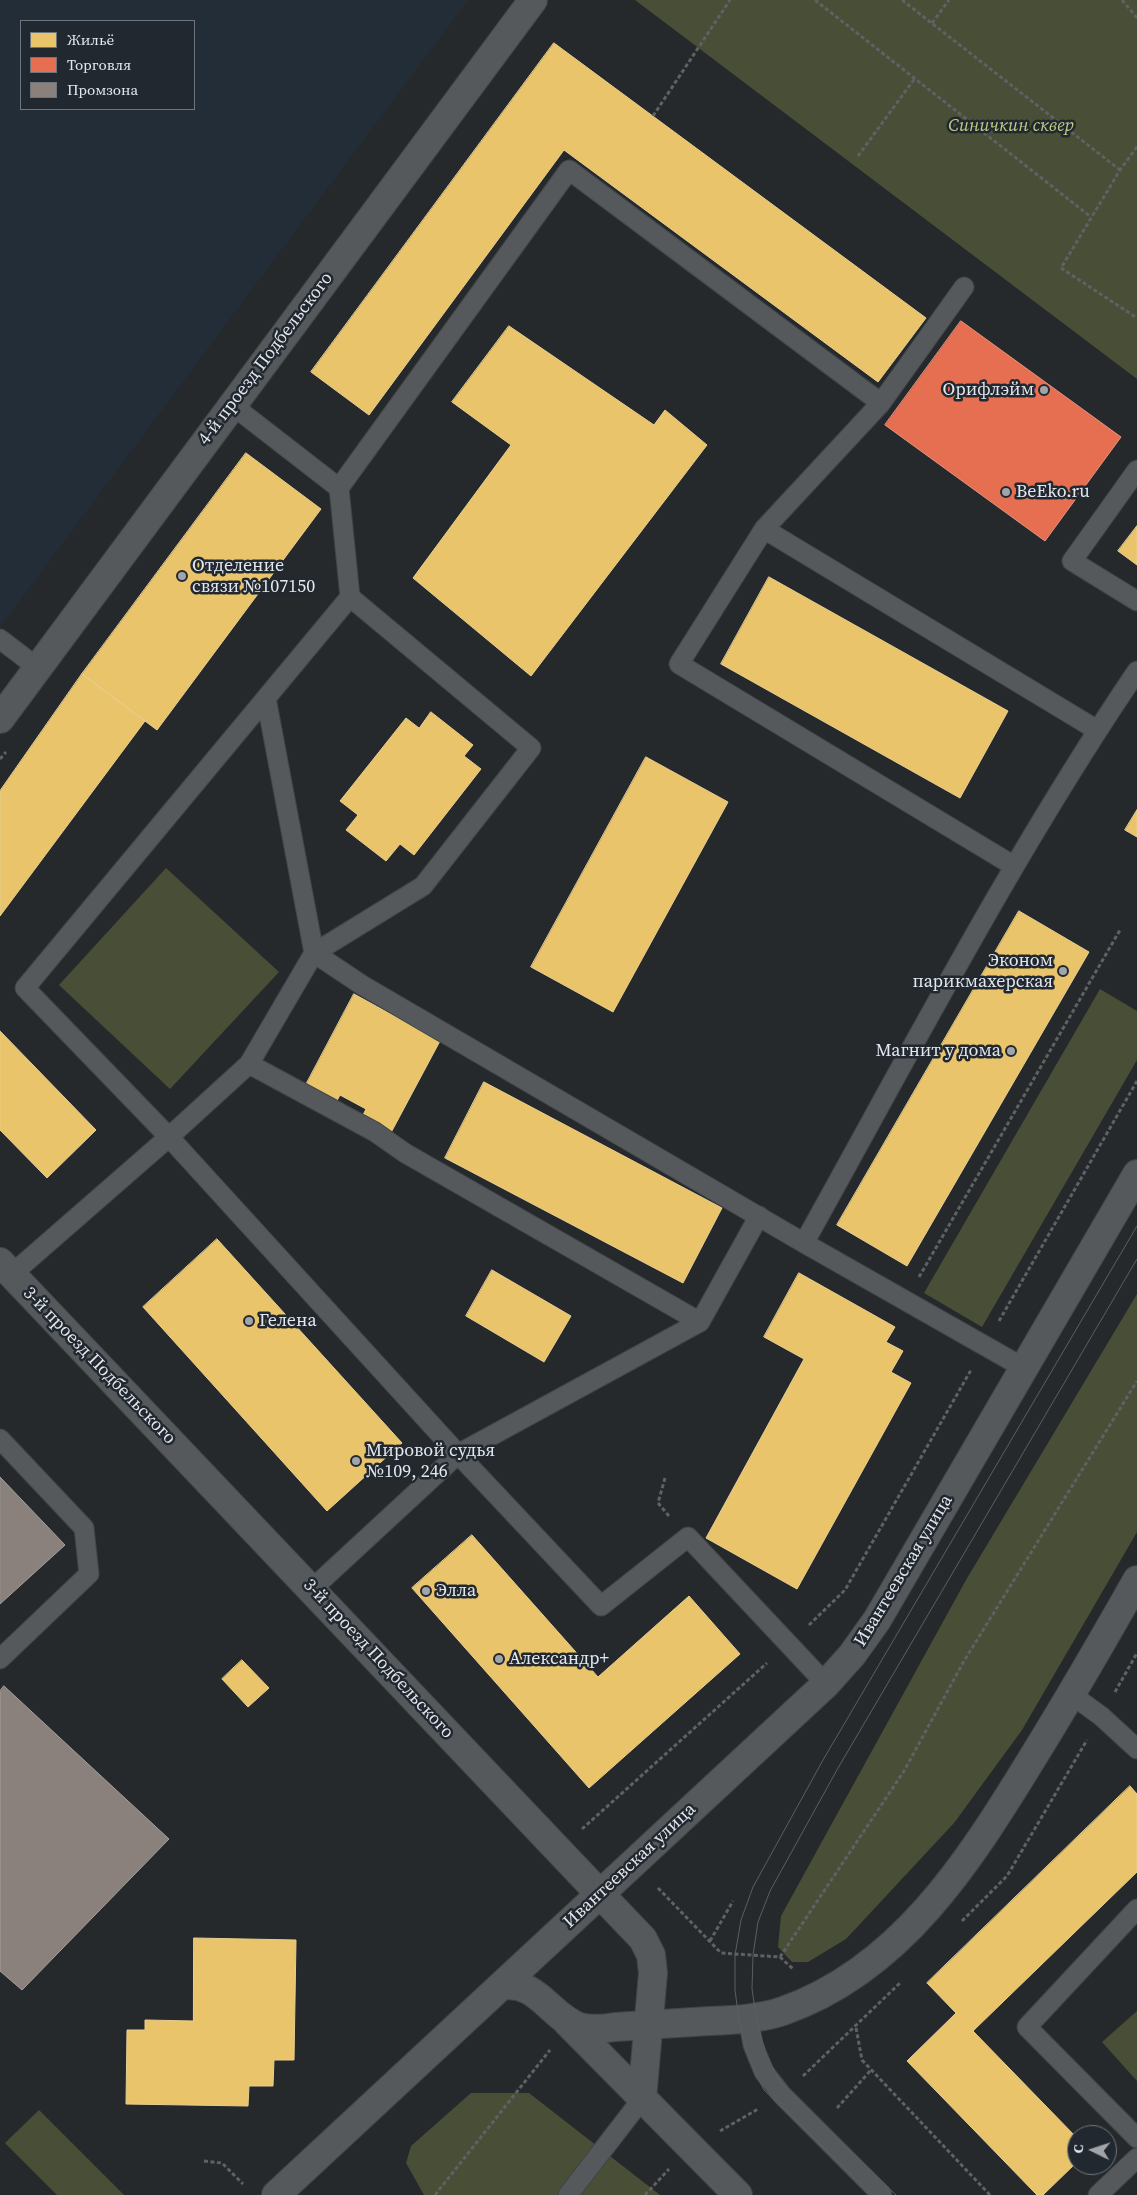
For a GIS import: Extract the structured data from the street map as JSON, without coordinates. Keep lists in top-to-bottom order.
{
  "streets": {
    "street": ["4-й проезд Подбельского", "3-й проезд Подбельского", "Ивантеевская улица"]
  },
  "crossings": [
    ["3-й проезд Подбельского", "Ивантеевская улица"]
  ],
  "parks": ["Синичкин сквер"],
  "places": [
    "Орифлэйм",
    "BeEko.ru",
    "Отделение связи №107150",
    "Эконом парикмахерская",
    "Магнит у дома",
    "Гелена",
    "Мировой судья №109, 246",
    "Элла",
    "Александр+"
  ],
  "legend": ["Жильё", "Торговля", "Промзона"],
  "north": "left"
}
